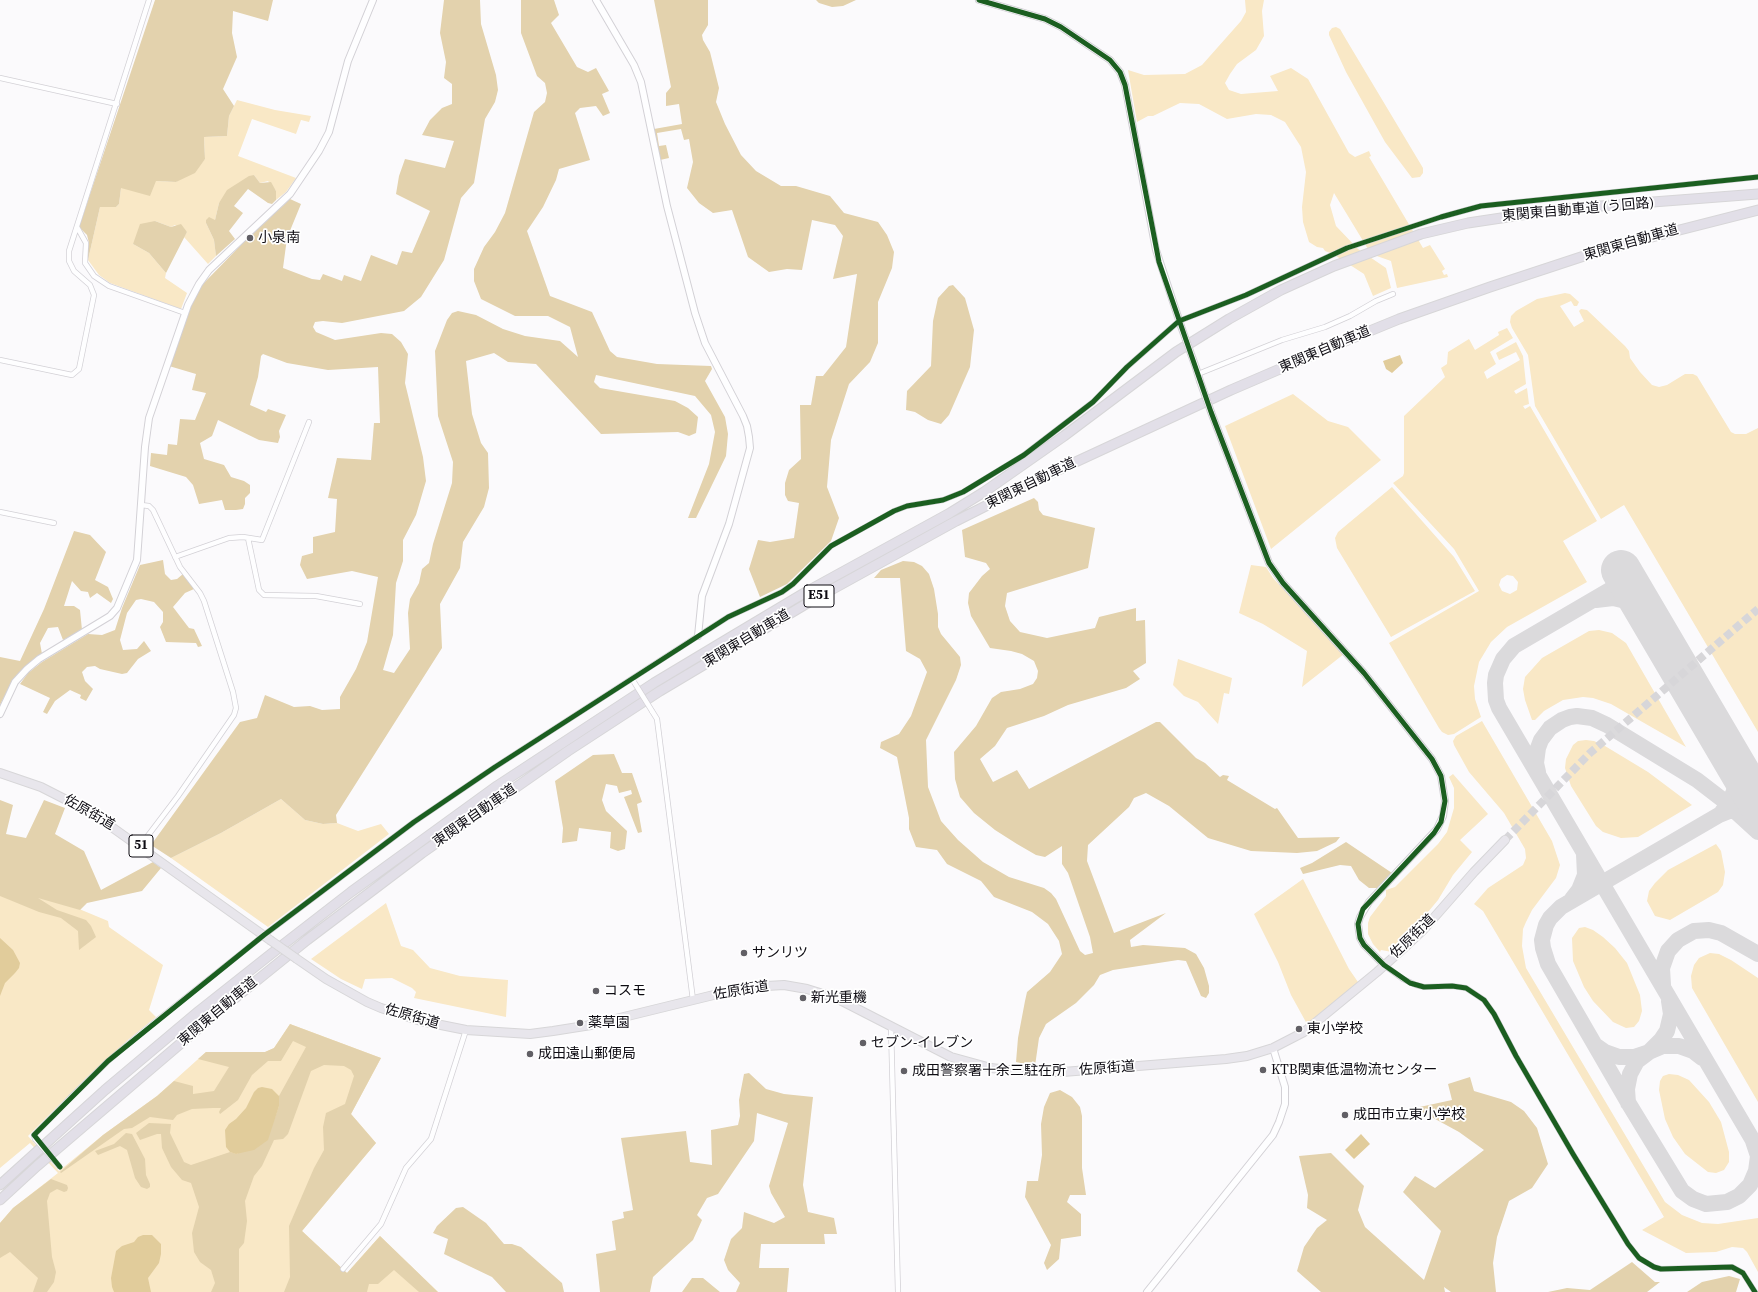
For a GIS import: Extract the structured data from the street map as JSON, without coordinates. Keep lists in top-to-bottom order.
{
  "streets": {
    "highway": [
      "東関東自動車道 (う回路)",
      "東関東自動車道",
      "E51",
      "佐原街道",
      "51"
    ]
  },
  "crossings": [
    ["東関東自動車道 (う回路)", "東関東自動車道"]
  ],
  "places": [
    "小泉南",
    "サンリツ",
    "コスモ",
    "新光重機",
    "薬草園",
    "東小学校",
    "セブン-イレブン",
    "成田遠山郵便局",
    "KTB関東低温物流センター",
    "成田警察署十余三駐在所",
    "成田市立東小学校"
  ]
}
